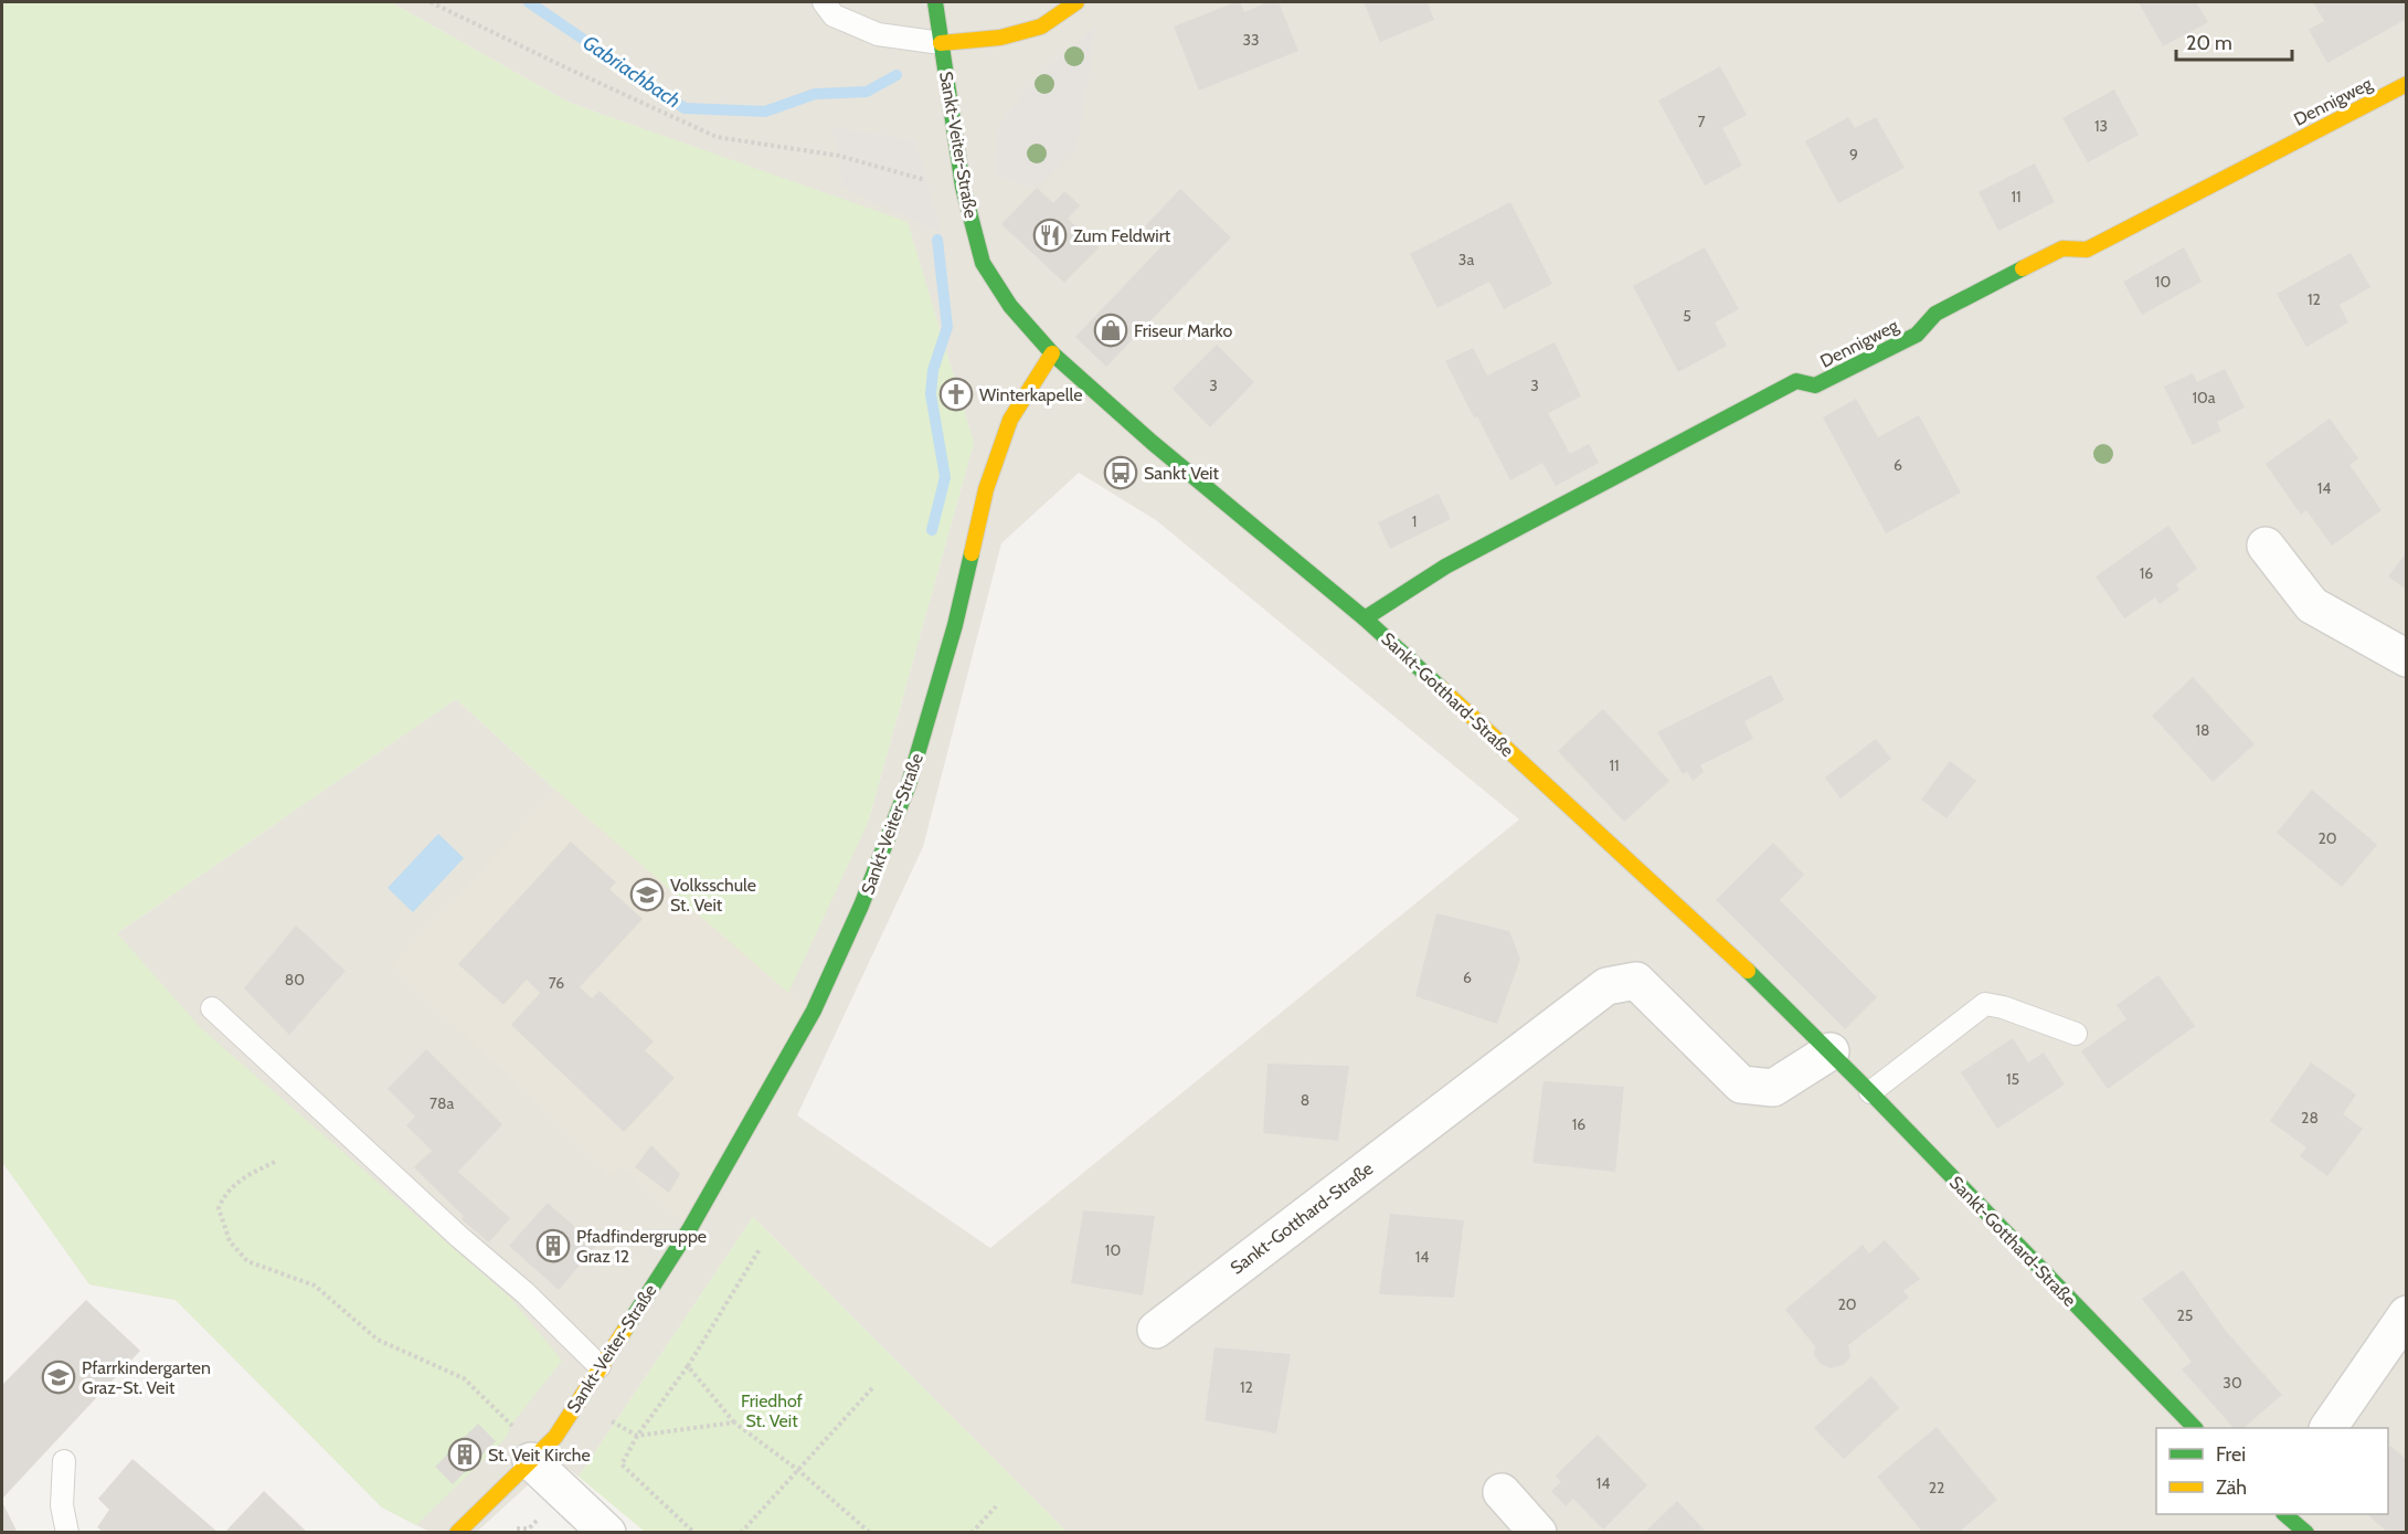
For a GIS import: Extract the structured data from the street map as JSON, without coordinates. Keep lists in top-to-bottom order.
{
  "streets": {
    "street": ["Dennigweg", "Sankt-Veiter-Straße", "Sankt-Gotthard-Straße"]
  },
  "crossings": [
    ["Dennigweg", "Sankt-Gotthard-Straße"],
    ["Sankt-Veiter-Straße", "Sankt-Gotthard-Straße"]
  ],
  "water": ["Gabriachbach"],
  "parks": ["Friedhof St. Veit"],
  "places": {
    "restaurant": ["Zum Feldwirt"],
    "shop": ["Friseur Marko"],
    "church": ["Winterkapelle"],
    "bus stop": ["Sankt Veit"],
    "school or university": ["Volksschule St. Veit", "Pfarrkindergarten Graz-St. Veit"],
    "building": ["Pfadfindergruppe Graz 12", "St. Veit Kirche"]
  },
  "house_numbers": [
    "33",
    "7",
    "13",
    "9",
    "11",
    "3a",
    "10",
    "12",
    "5",
    "3",
    "3",
    "10a",
    "6",
    "14",
    "1",
    "16",
    "18",
    "11",
    "20",
    "6",
    "80",
    "76",
    "15",
    "8",
    "78a",
    "28",
    "16",
    "10",
    "14",
    "20",
    "25",
    "30",
    "12",
    "14",
    "22"
  ],
  "legend": ["Frei", "Zäh"],
  "scale_bar": "20 m"
}
